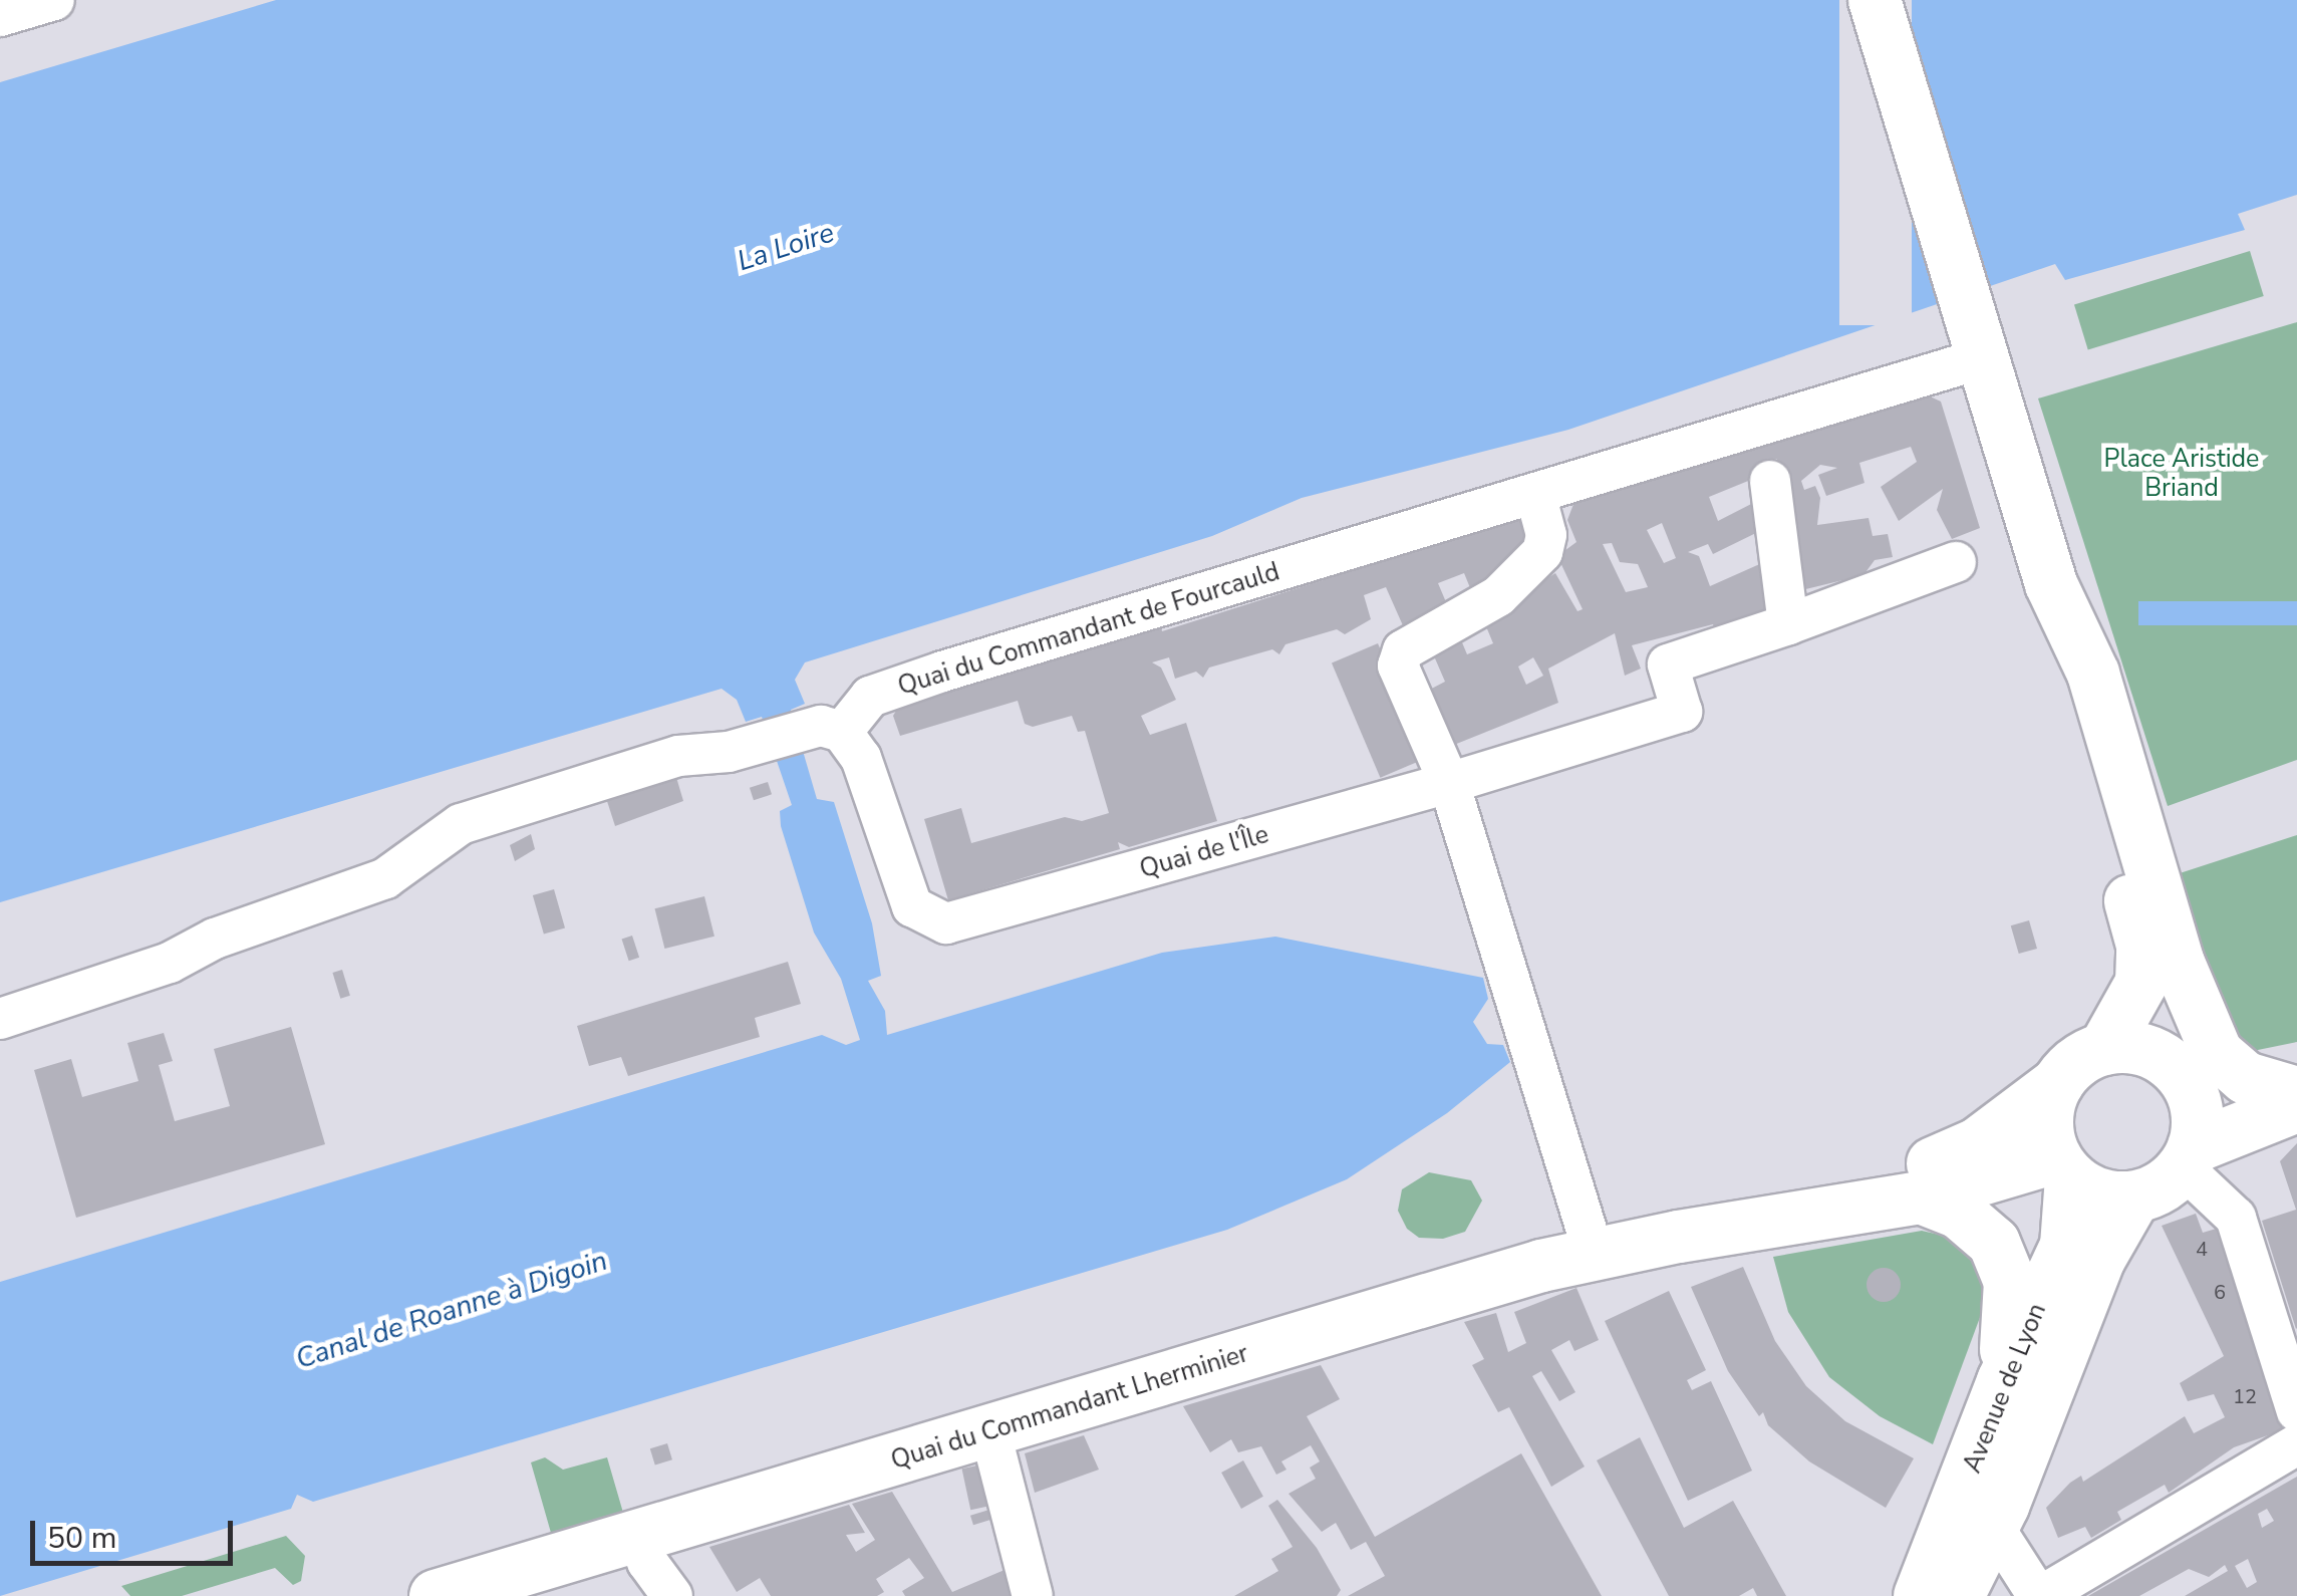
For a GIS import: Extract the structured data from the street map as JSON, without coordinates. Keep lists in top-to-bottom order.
{
  "streets": {
    "main road": ["Avenue de Lyon", "Quai du Commandant Lherminier"],
    "street": ["Quai du Commandant de Fourcauld", "Quai de l'Île"]
  },
  "crossings": [
    ["Quai du Commandant de Fourcauld", "Quai de l'Île"],
    ["Avenue de Lyon", "Quai du Commandant Lherminier"]
  ],
  "water": ["La Loire", "Canal de Roanne à Digoin"],
  "parks": ["Place Aristide Briand"],
  "house_numbers": ["4", "6", "12"],
  "scale_bar": "50 m"
}
